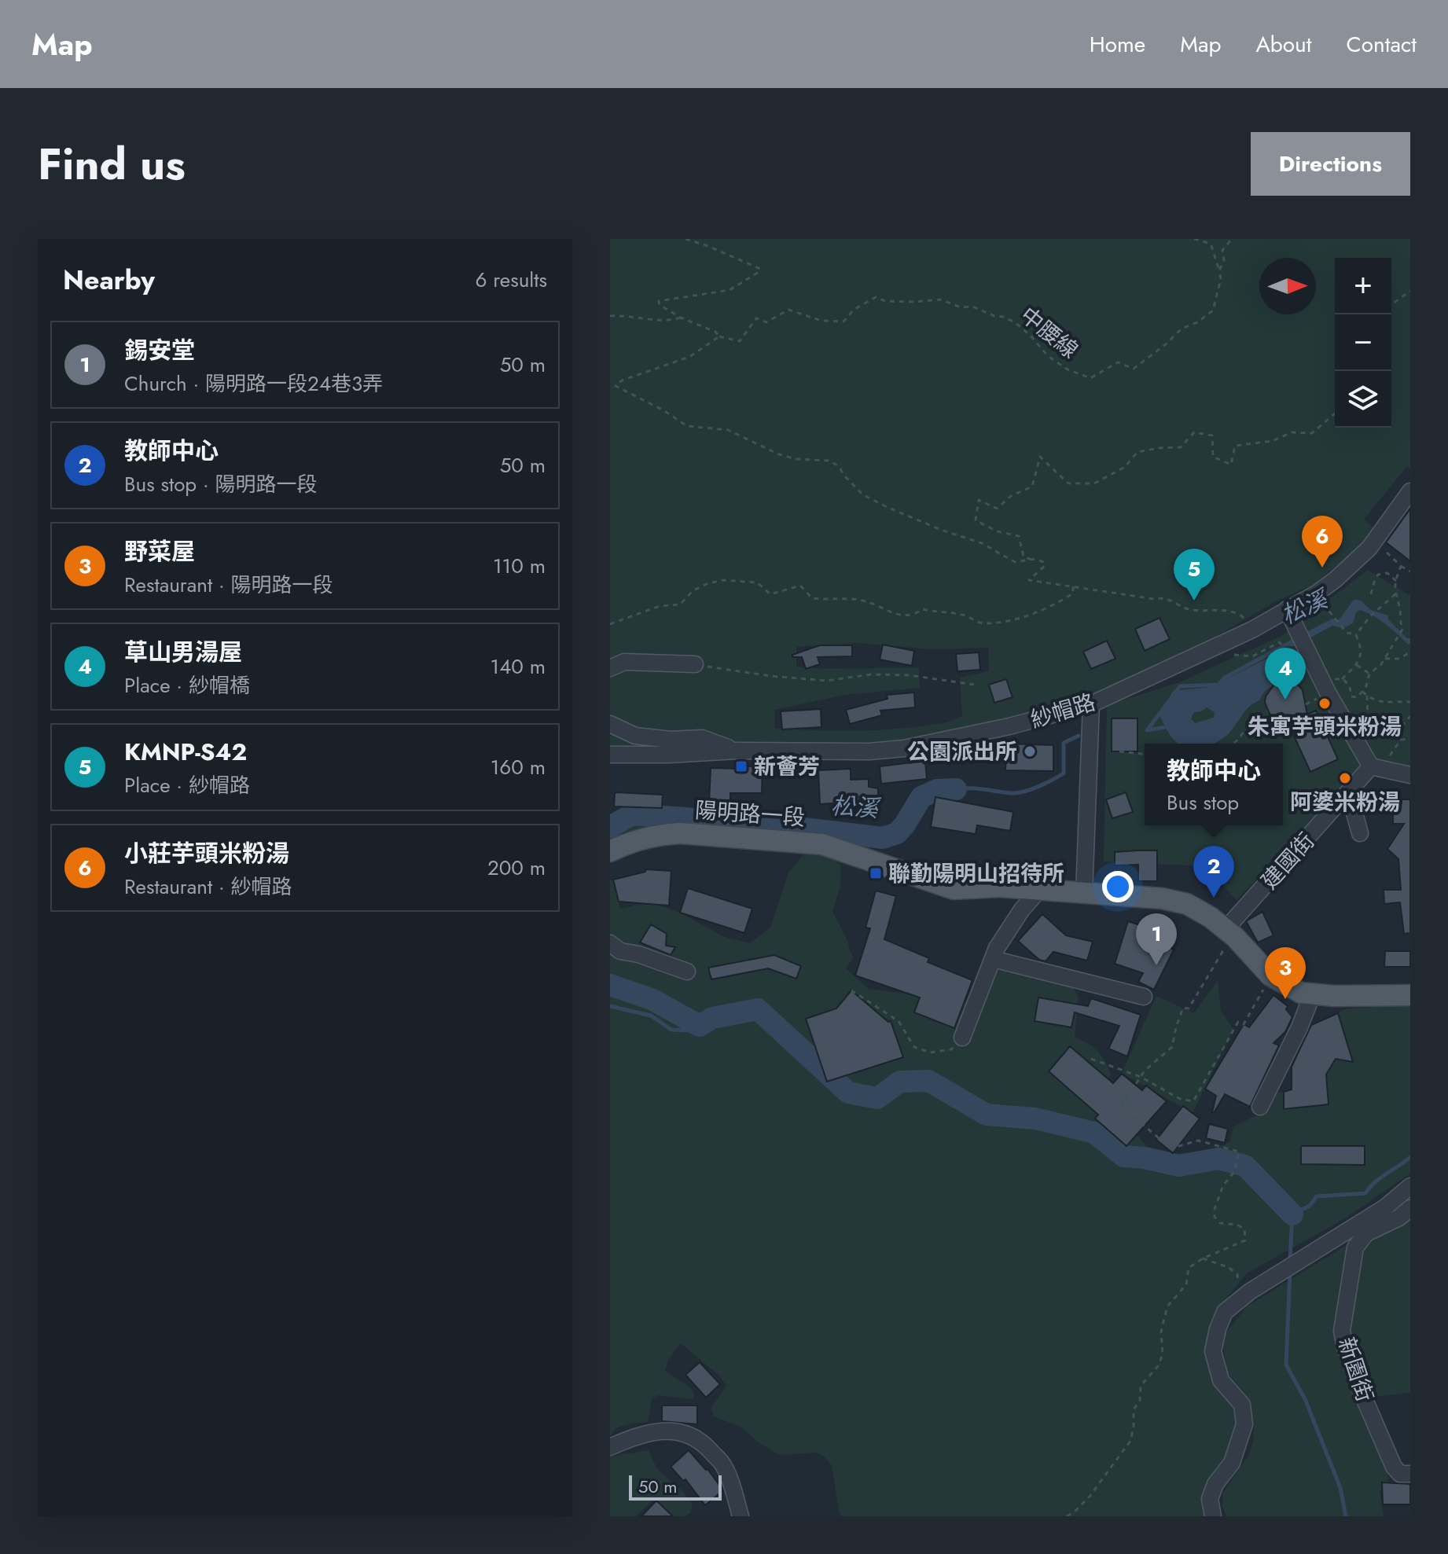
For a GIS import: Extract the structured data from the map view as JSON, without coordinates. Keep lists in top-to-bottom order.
{
  "streets": {
    "main road": ["陽明路一段"],
    "street": ["紗帽路", "建國街", "新園街"],
    "path": ["中腰線"]
  },
  "crossings": [
    ["陽明路一段", "建國街"]
  ],
  "water": ["松溪"],
  "places": {
    "other": ["朱寓芋頭米粉湯", "公園派出所", "阿婆米粉湯"],
    "transit": ["新薈芳", "聯勤陽明山招待所"]
  },
  "scale_bar": "50 m",
  "north": "right",
  "page": {
    "header": "Map",
    "nav": [
      "Home",
      "Map",
      "About",
      "Contact"
    ],
    "title": "Find us",
    "buttons": "Directions",
    "heading": ["Nearby", "6 results"],
    "map_buttons": ["+", "−"],
    "list": [
      {
        "mark": "1",
        "name": "錫安堂",
        "note": "Church · 陽明路一段24巷3弄",
        "value": "50 m"
      },
      {
        "mark": "2",
        "name": "教師中心",
        "note": "Bus stop · 陽明路一段",
        "value": "50 m"
      },
      {
        "mark": "3",
        "name": "野菜屋",
        "note": "Restaurant · 陽明路一段",
        "value": "110 m"
      },
      {
        "mark": "4",
        "name": "草山男湯屋",
        "note": "Place · 紗帽橋",
        "value": "140 m"
      },
      {
        "mark": "5",
        "name": "KMNP-S42",
        "note": "Place · 紗帽路",
        "value": "160 m"
      },
      {
        "mark": "6",
        "name": "小莊芋頭米粉湯",
        "note": "Restaurant · 紗帽路",
        "value": "200 m"
      }
    ],
    "pins": [
      "6",
      "5",
      "4",
      "2",
      "1",
      "3"
    ],
    "popup": ["教師中心", "Bus stop"],
    "scale": "50 m"
  }
}
